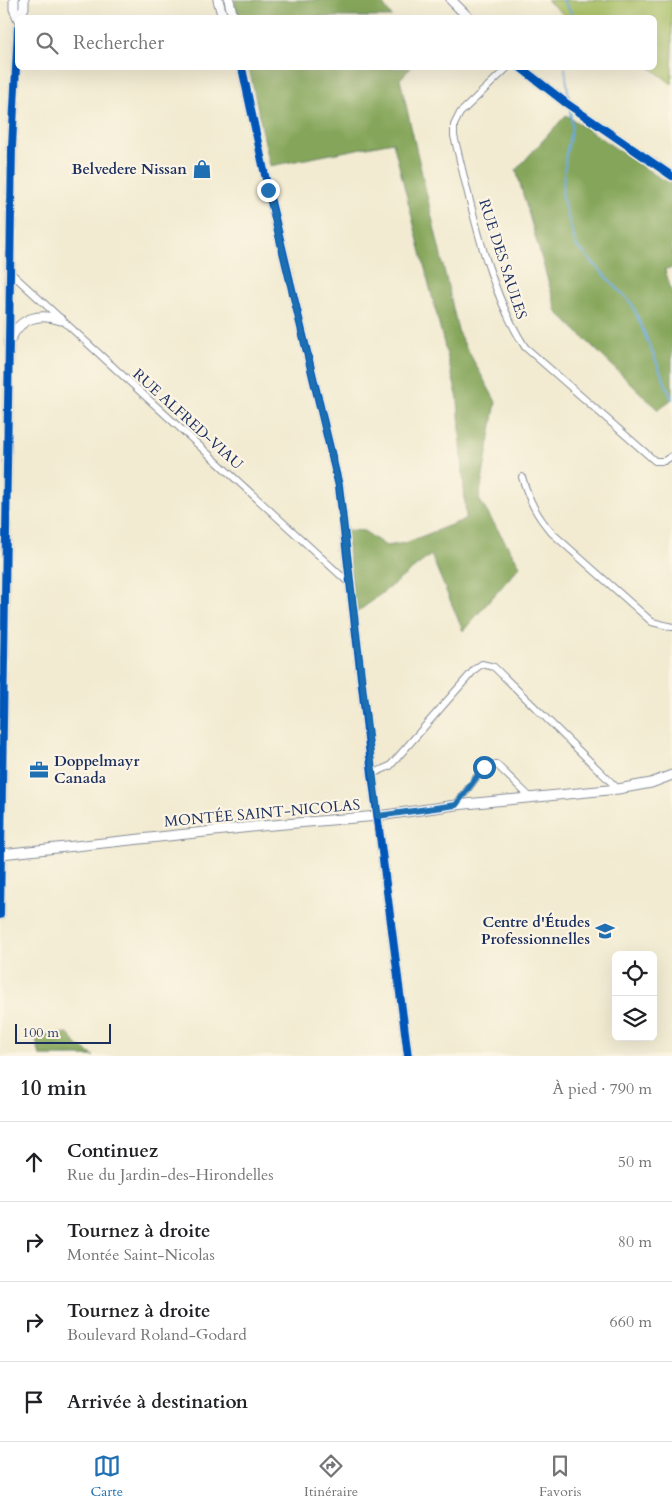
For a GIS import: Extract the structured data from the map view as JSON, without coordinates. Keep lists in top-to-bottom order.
{
  "streets": {
    "street": ["RUE DES SAULES", "RUE ALFRED-VIAU", "MONTÉE SAINT-NICOLAS"]
  },
  "places": {
    "shop": ["Belvedere Nissan"],
    "office": ["Doppelmayr Canada"],
    "school or university": ["Centre d'Études Professionnelles"]
  },
  "scale_bar": "100 m",
  "page": {
    "search": "Rechercher",
    "scale": "100 m",
    "heading": ["10 min", "À pied · 790 m"],
    "list": [
      ["Continuez", "Rue du Jardin-des-Hirondelles", "50 m"],
      ["Tournez à droite", "Montée Saint-Nicolas", "80 m"],
      ["Tournez à droite", "Boulevard Roland-Godard", "660 m"],
      "Arrivée à destination"
    ],
    "nav": ["Carte", "Itinéraire", "Favoris"]
  }
}
